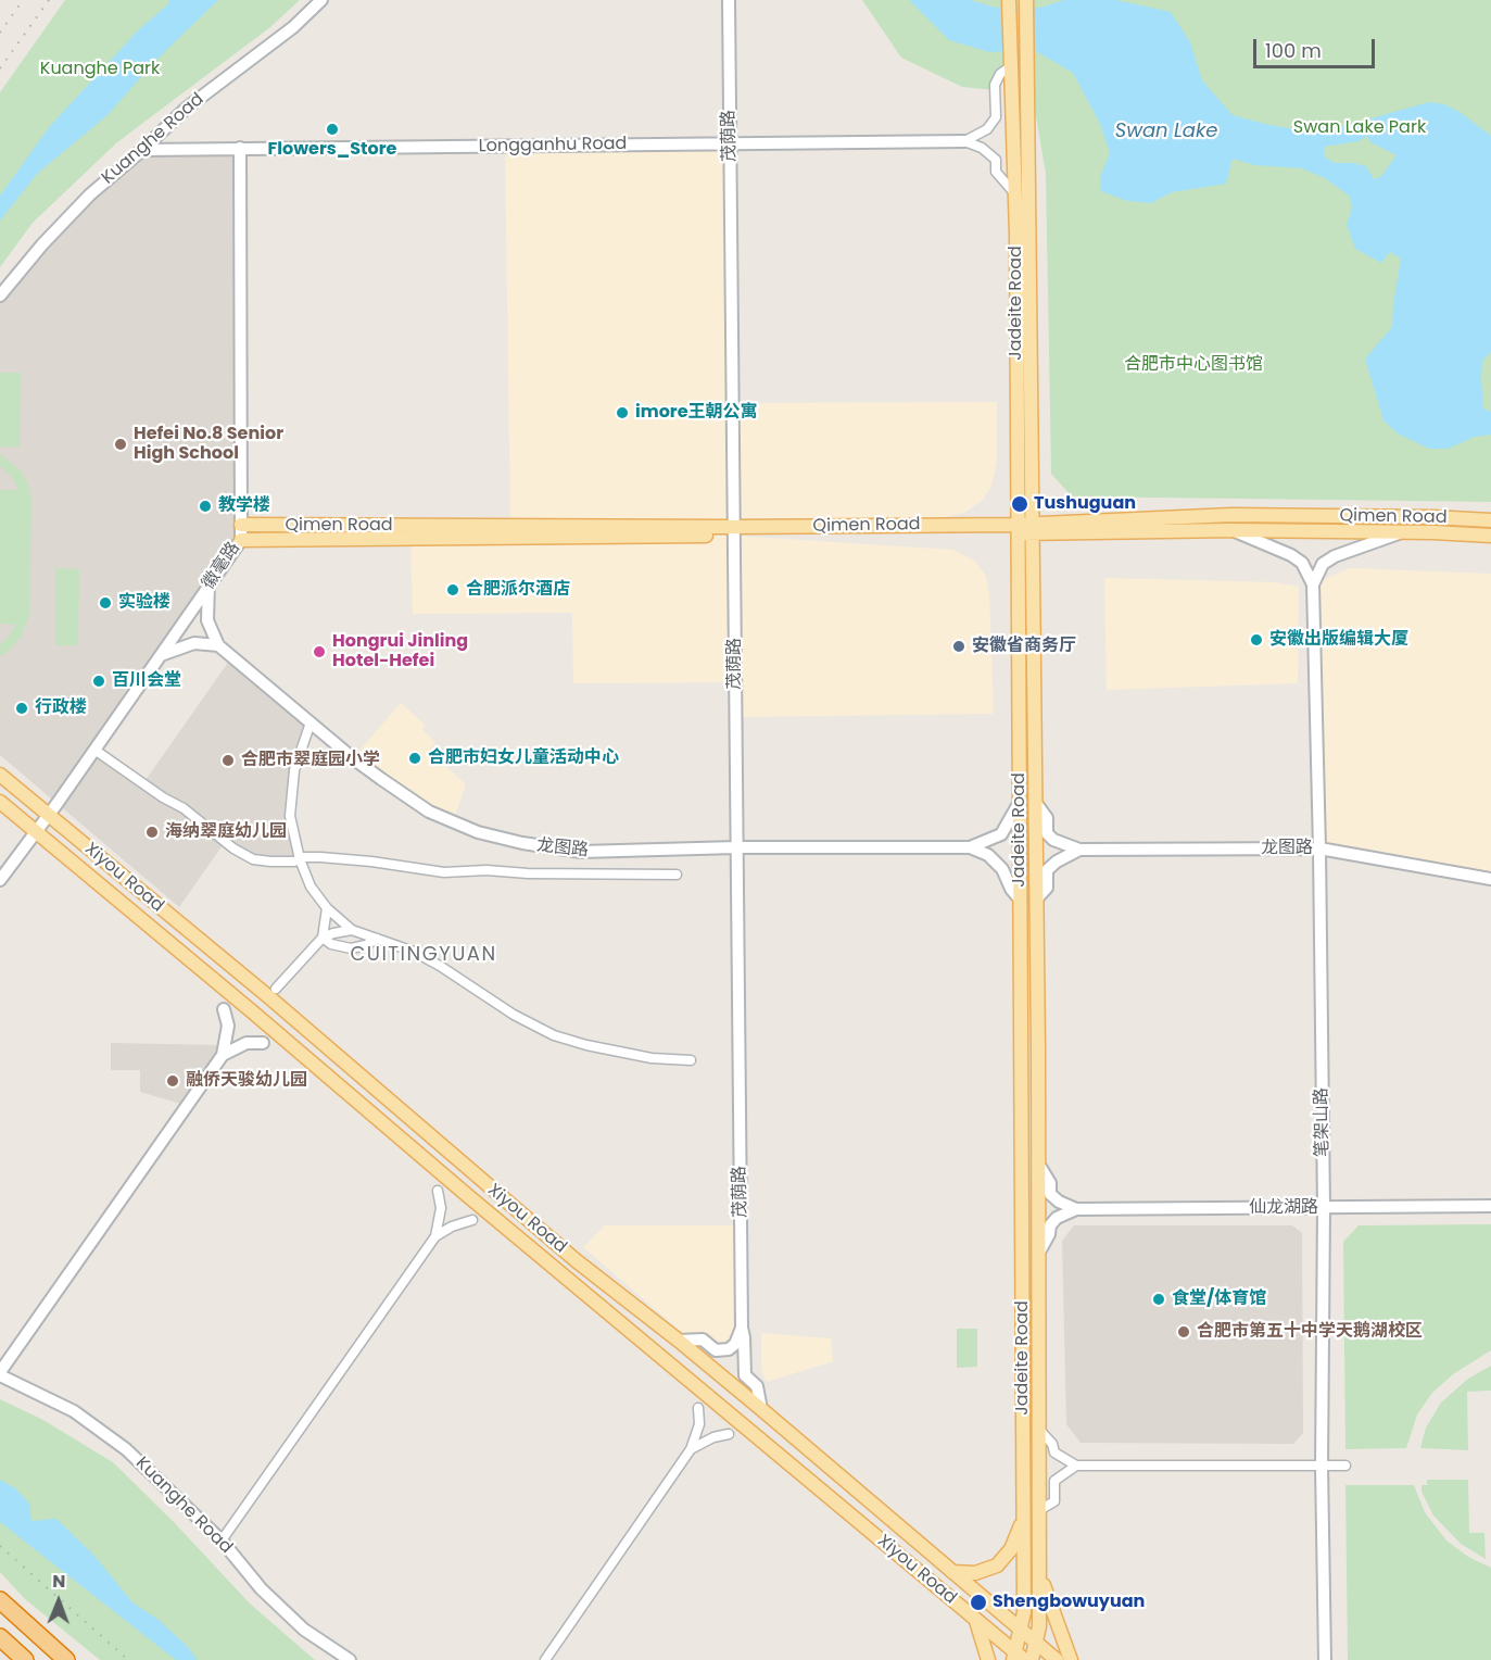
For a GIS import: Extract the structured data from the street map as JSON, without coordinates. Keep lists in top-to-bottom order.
{
  "streets": {
    "main road": ["Jadeite Road", "Qimen Road", "Xiyou Road"],
    "street": [
      "茂荫路",
      "Kuanghe Road",
      "Longganhu Road",
      "徽毫路",
      "龙图路",
      "笔架山路",
      "仙龙湖路"
    ]
  },
  "crossings": [
    ["茂荫路", "Longganhu Road"],
    ["茂荫路", "Qimen Road"],
    ["茂荫路", "龙图路"],
    ["茂荫路", "Xiyou Road"],
    ["Kuanghe Road", "Longganhu Road"],
    ["Longganhu Road", "徽毫路"],
    ["Jadeite Road", "Qimen Road"],
    ["Jadeite Road", "Xiyou Road"],
    ["Qimen Road", "徽毫路"],
    ["徽毫路", "Xiyou Road"],
    ["龙图路", "笔架山路"],
    ["笔架山路", "仙龙湖路"]
  ],
  "districts": ["CUITINGYUAN"],
  "water": ["Swan Lake"],
  "parks": ["Kuanghe Park", "Swan Lake Park", "合肥市中心图书馆"],
  "places": [
    "Flowers_Store",
    "imore王朝公寓",
    "Hefei No.8 Senior High School",
    "Tushuguan",
    "教学楼",
    "合肥派尔酒店",
    "实验楼",
    "安徽出版编辑大厦",
    "安徽省商务厅",
    "Hongrui Jinling Hotel-Hefei",
    "百川会堂",
    "行政楼",
    "合肥市妇女儿童活动中心",
    "合肥市翠庭园小学",
    "海纳翠庭幼儿园",
    "融侨天骏幼儿园",
    "食堂/体育馆",
    "合肥市第五十中学天鹅湖校区",
    "Shengbowuyuan"
  ],
  "scale_bar": "100 m",
  "north": "top"
}
